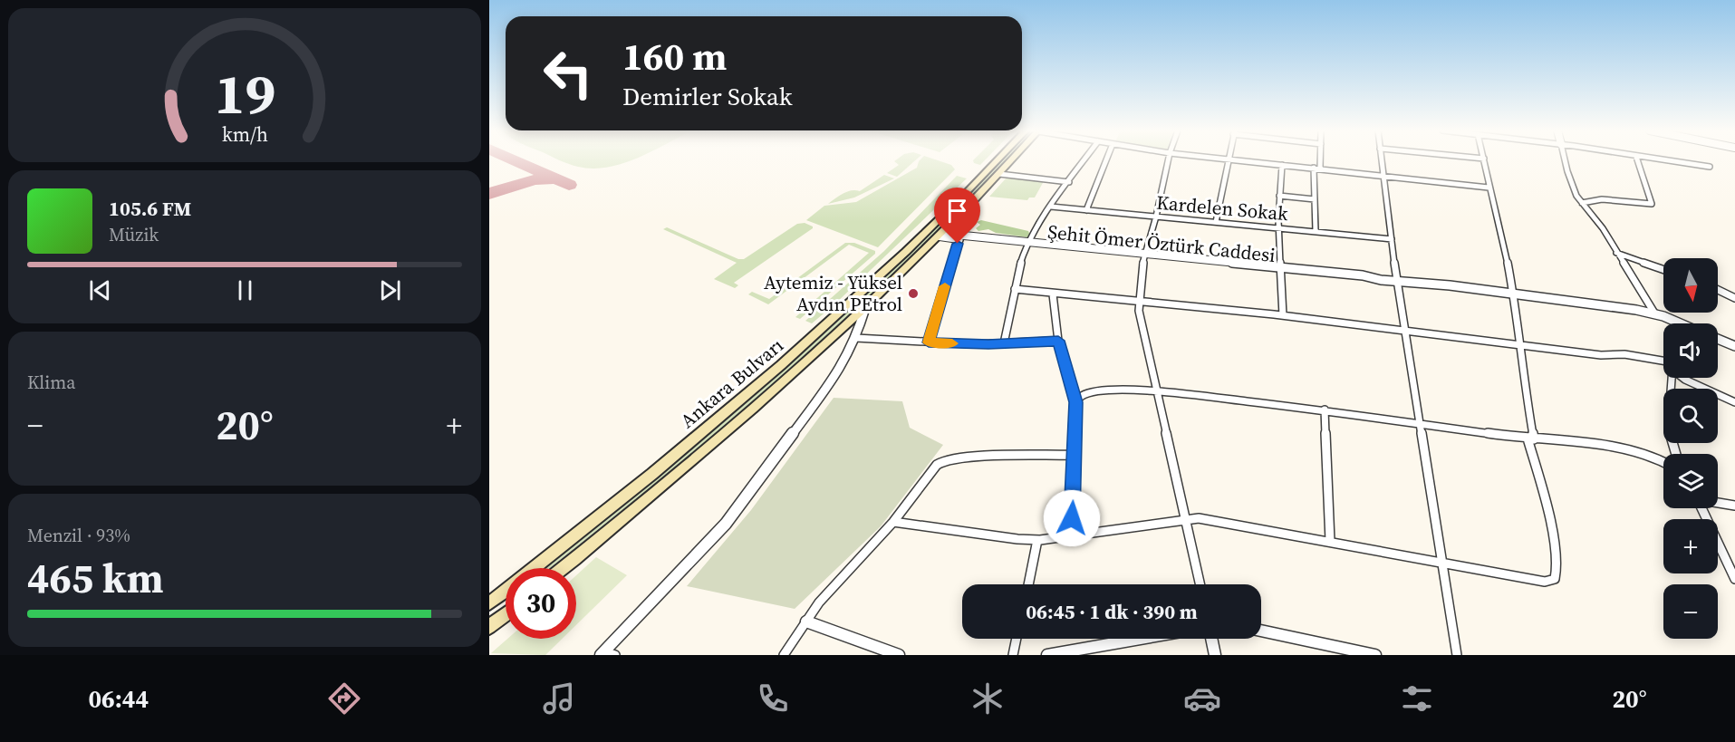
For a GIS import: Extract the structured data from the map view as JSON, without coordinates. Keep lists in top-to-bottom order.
{
  "streets": {
    "main road": ["Ankara Bulvarı"],
    "street": ["Kardelen Sokak", "Şehit Ömer Öztürk Caddesi"]
  },
  "crossings": [
    ["Şehit Ömer Öztürk Caddesi", "Ankara Bulvarı"]
  ],
  "places": ["Aytemiz - Yüksel Aydın PEtrol"],
  "north": "bottom",
  "page": {
    "turn": ["160 m", "Demirler Sokak"],
    "song": ["105.6 FM", "Müzik"],
    "map_buttons": ["+", "−"],
    "tile": [
      "Klima",
      ["Menzil · 93%", "465 km"]
    ],
    "heat": ["−", "20°", "+"],
    "limit": "30",
    "trip": "06:45 · 1 dk · 390 m",
    "tabs": ["06:44", "20°"],
    "gauge": ["19", "km/h"]
  }
}
